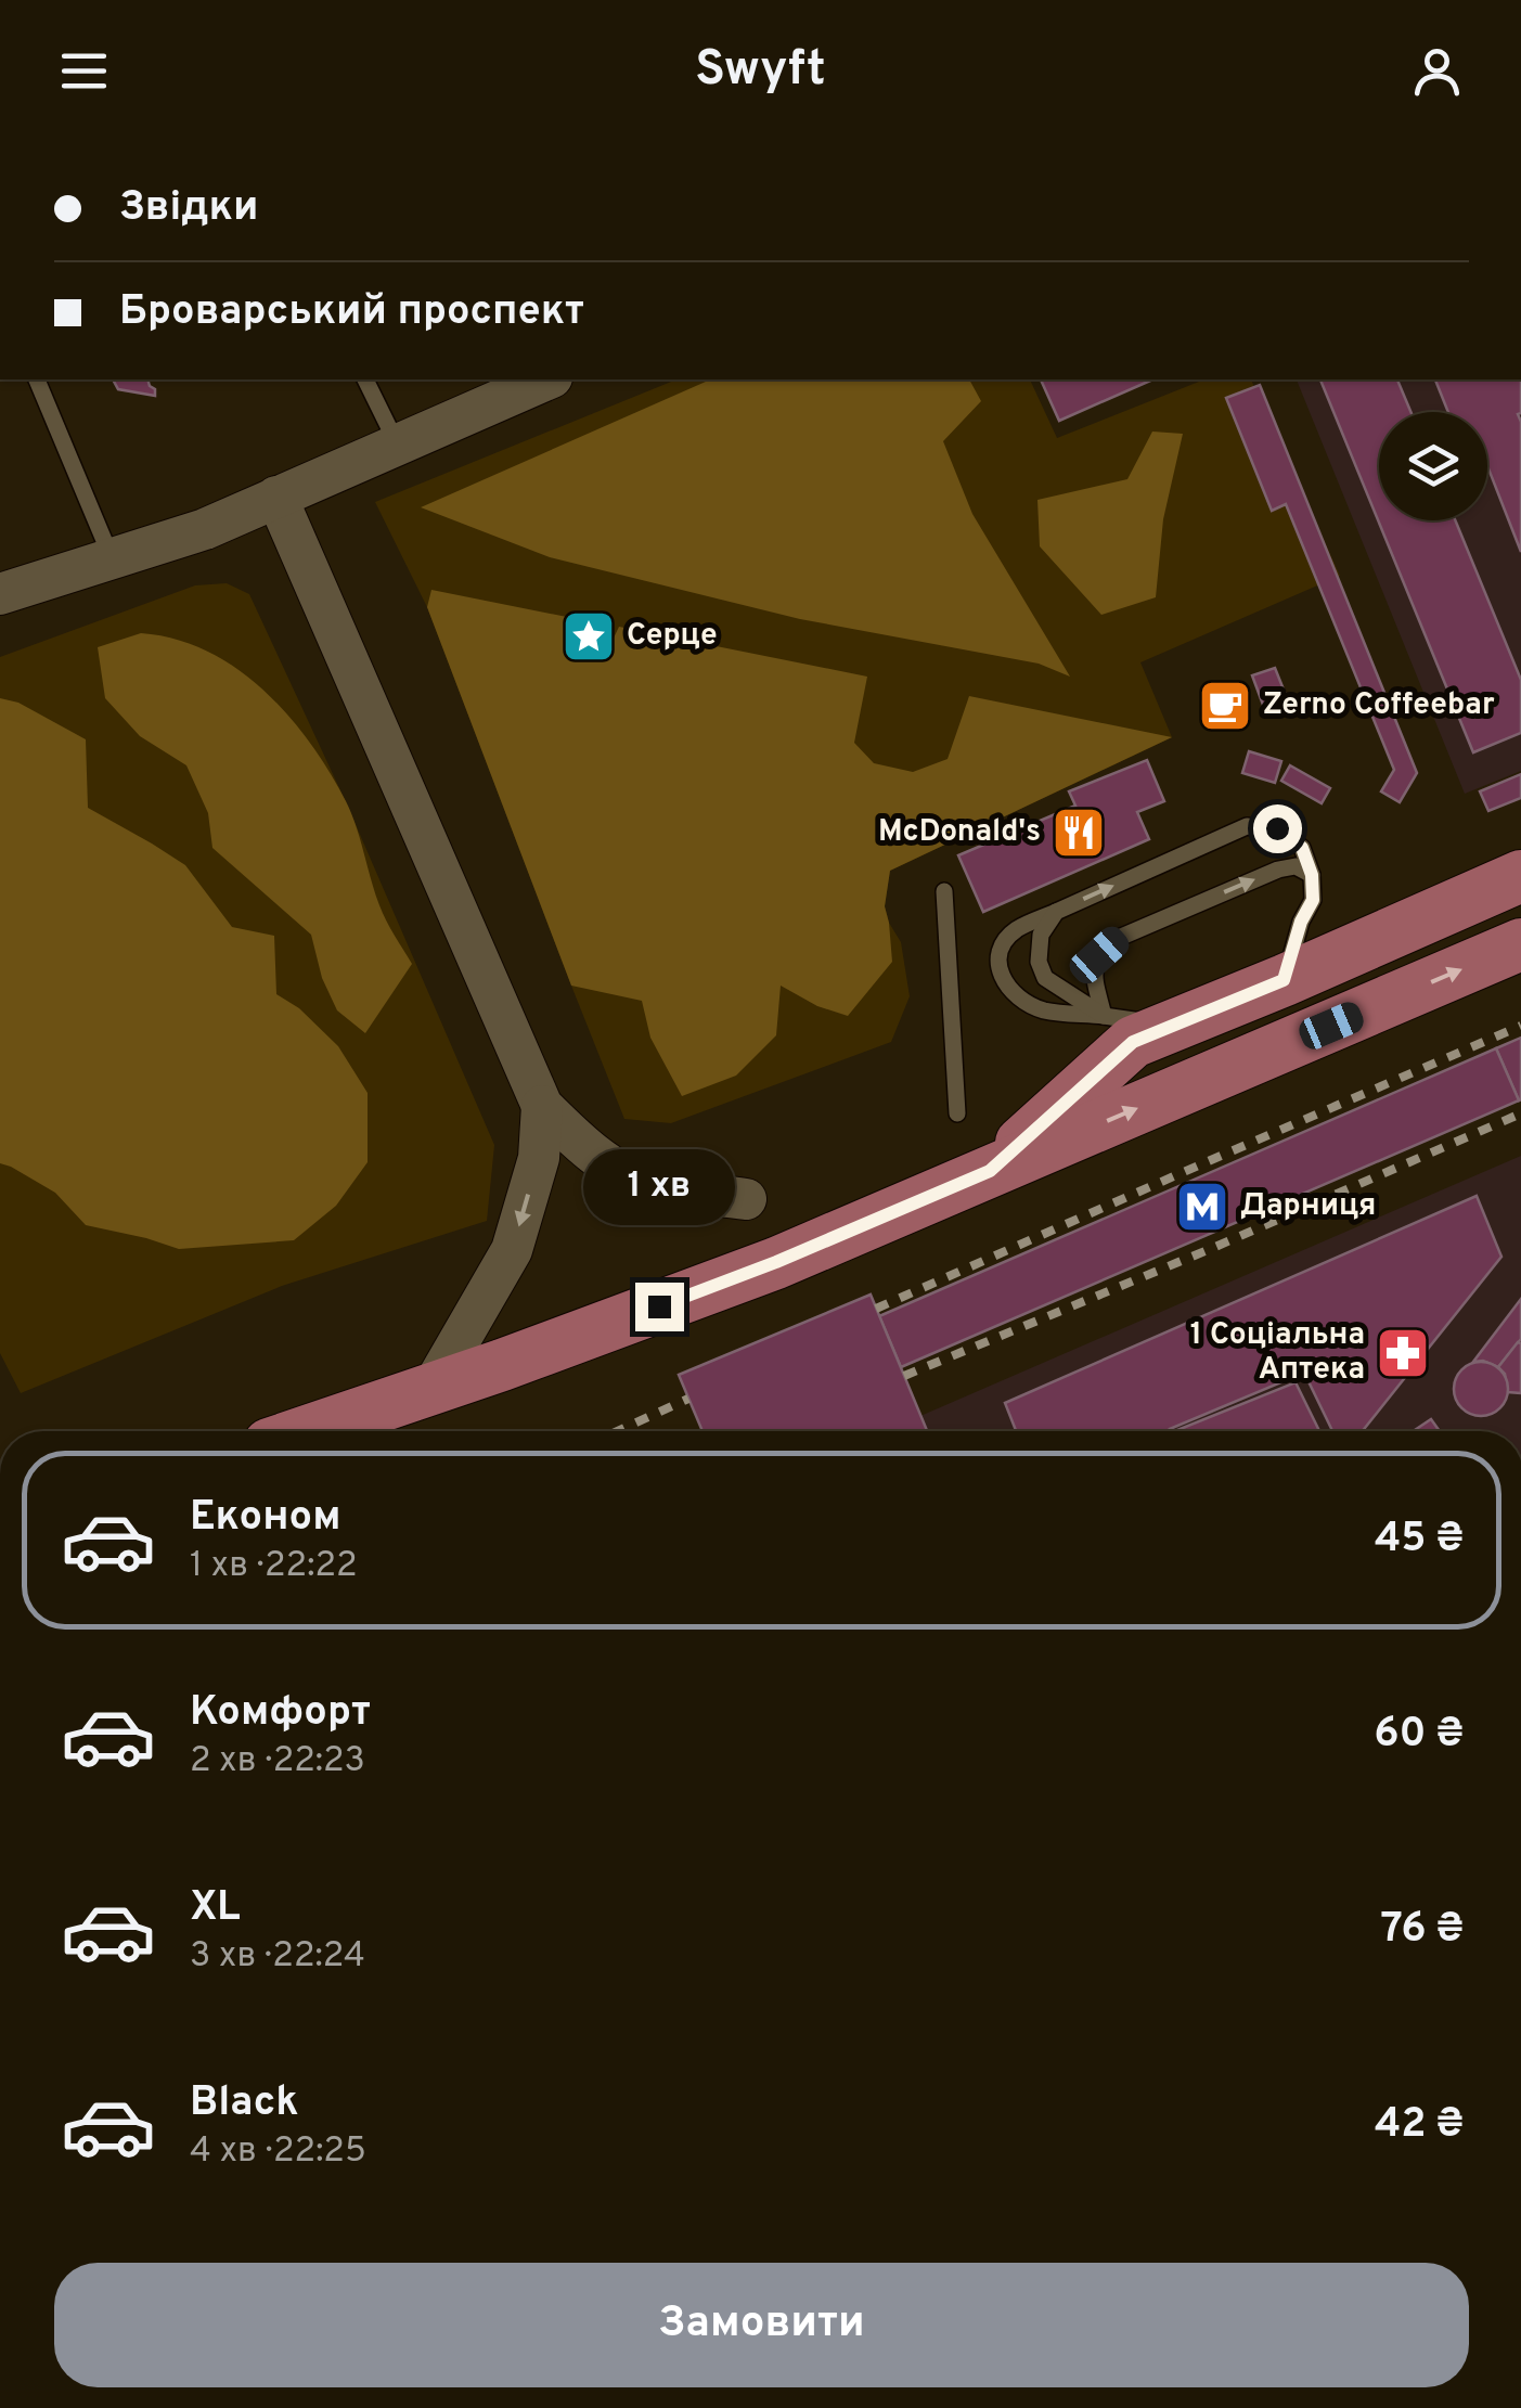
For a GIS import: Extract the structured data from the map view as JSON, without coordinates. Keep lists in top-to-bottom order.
{
  "places": {
    "place": ["Серце"],
    "cafe": ["Zerno Coffeebar"],
    "restaurant": ["McDonald's"],
    "metro station": ["Дарниця"],
    "pharmacy": ["1 Соціальна Аптека"]
  },
  "page": {
    "header": "Swyft",
    "banner": ["Звідки", "Броварський проспект"],
    "bubble": "1 хв",
    "list": [
      {
        "name": "Економ",
        "note": "1 хв · 22:22",
        "value": "45 ₴"
      },
      {
        "name": "Комфорт",
        "note": "2 хв · 22:23",
        "value": "60 ₴"
      },
      {
        "name": "XL",
        "note": "3 хв · 22:24",
        "value": "76 ₴"
      },
      {
        "name": "Black",
        "note": "4 хв · 22:25",
        "value": "42 ₴"
      }
    ],
    "buttons": "Замовити"
  }
}
